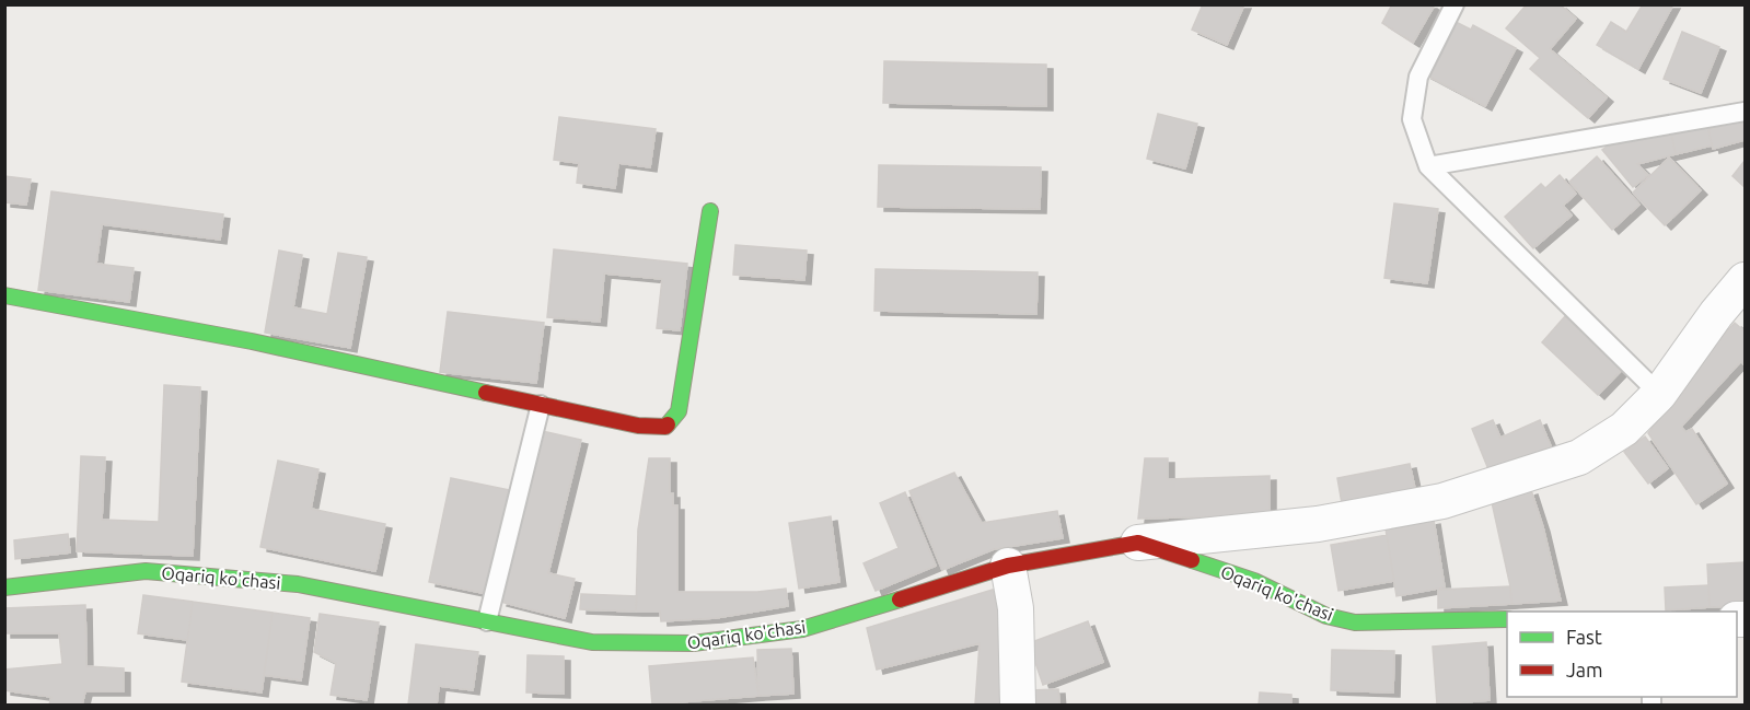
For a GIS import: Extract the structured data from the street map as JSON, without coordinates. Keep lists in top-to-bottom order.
{
  "streets": {
    "street": ["Oqariq ko'chasi"]
  },
  "legend": ["Fast", "Jam"]
}
